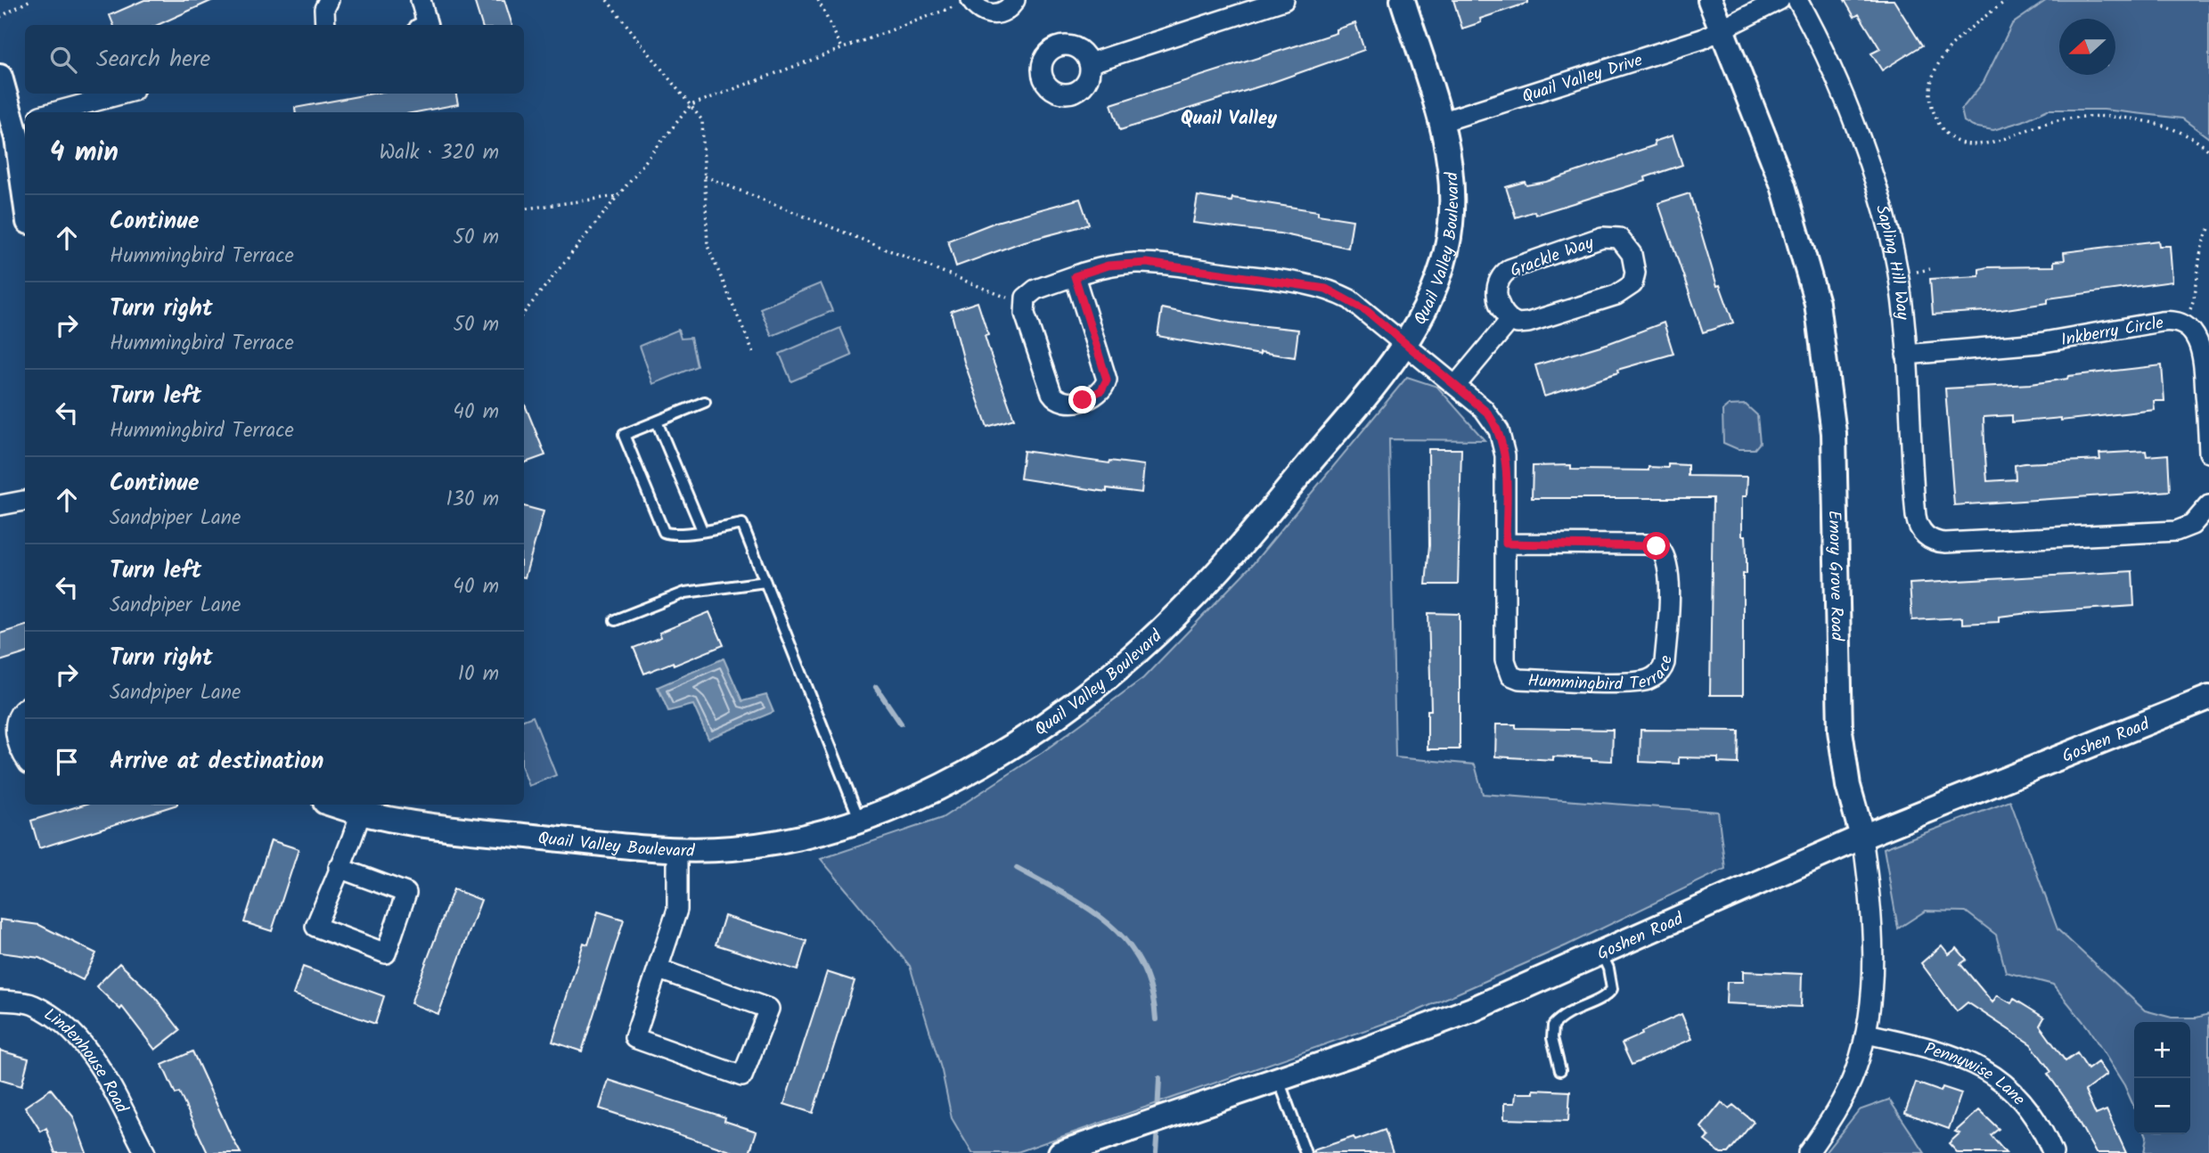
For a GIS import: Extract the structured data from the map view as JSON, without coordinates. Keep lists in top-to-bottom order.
{
  "streets": {
    "street": [
      "Quail Valley Drive",
      "Quail Valley Boulevard",
      "Grackle Way",
      "Sapling Hill Way",
      "Inkberry Circle",
      "Emory Grove Road",
      "Hummingbird Terrace",
      "Goshen Road",
      "Lindenhouse Road",
      "Pennywise Lane"
    ]
  },
  "crossings": [
    ["Quail Valley Drive", "Quail Valley Boulevard"],
    ["Quail Valley Drive", "Emory Grove Road"],
    ["Quail Valley Boulevard", "Hummingbird Terrace"],
    ["Sapling Hill Way", "Inkberry Circle"],
    ["Emory Grove Road", "Goshen Road"],
    ["Emory Grove Road", "Pennywise Lane"]
  ],
  "districts": ["Quail Valley"],
  "north": "left",
  "page": {
    "search": "Search here",
    "heading": ["4 min", "Walk · 320 m"],
    "list": [
      ["Continue", "Hummingbird Terrace", "50 m"],
      ["Turn right", "Hummingbird Terrace", "50 m"],
      ["Turn left", "Hummingbird Terrace", "40 m"],
      ["Continue", "Sandpiper Lane", "130 m"],
      ["Turn left", "Sandpiper Lane", "40 m"],
      ["Turn right", "Sandpiper Lane", "10 m"],
      "Arrive at destination"
    ],
    "map_buttons": ["+", "−"]
  }
}
